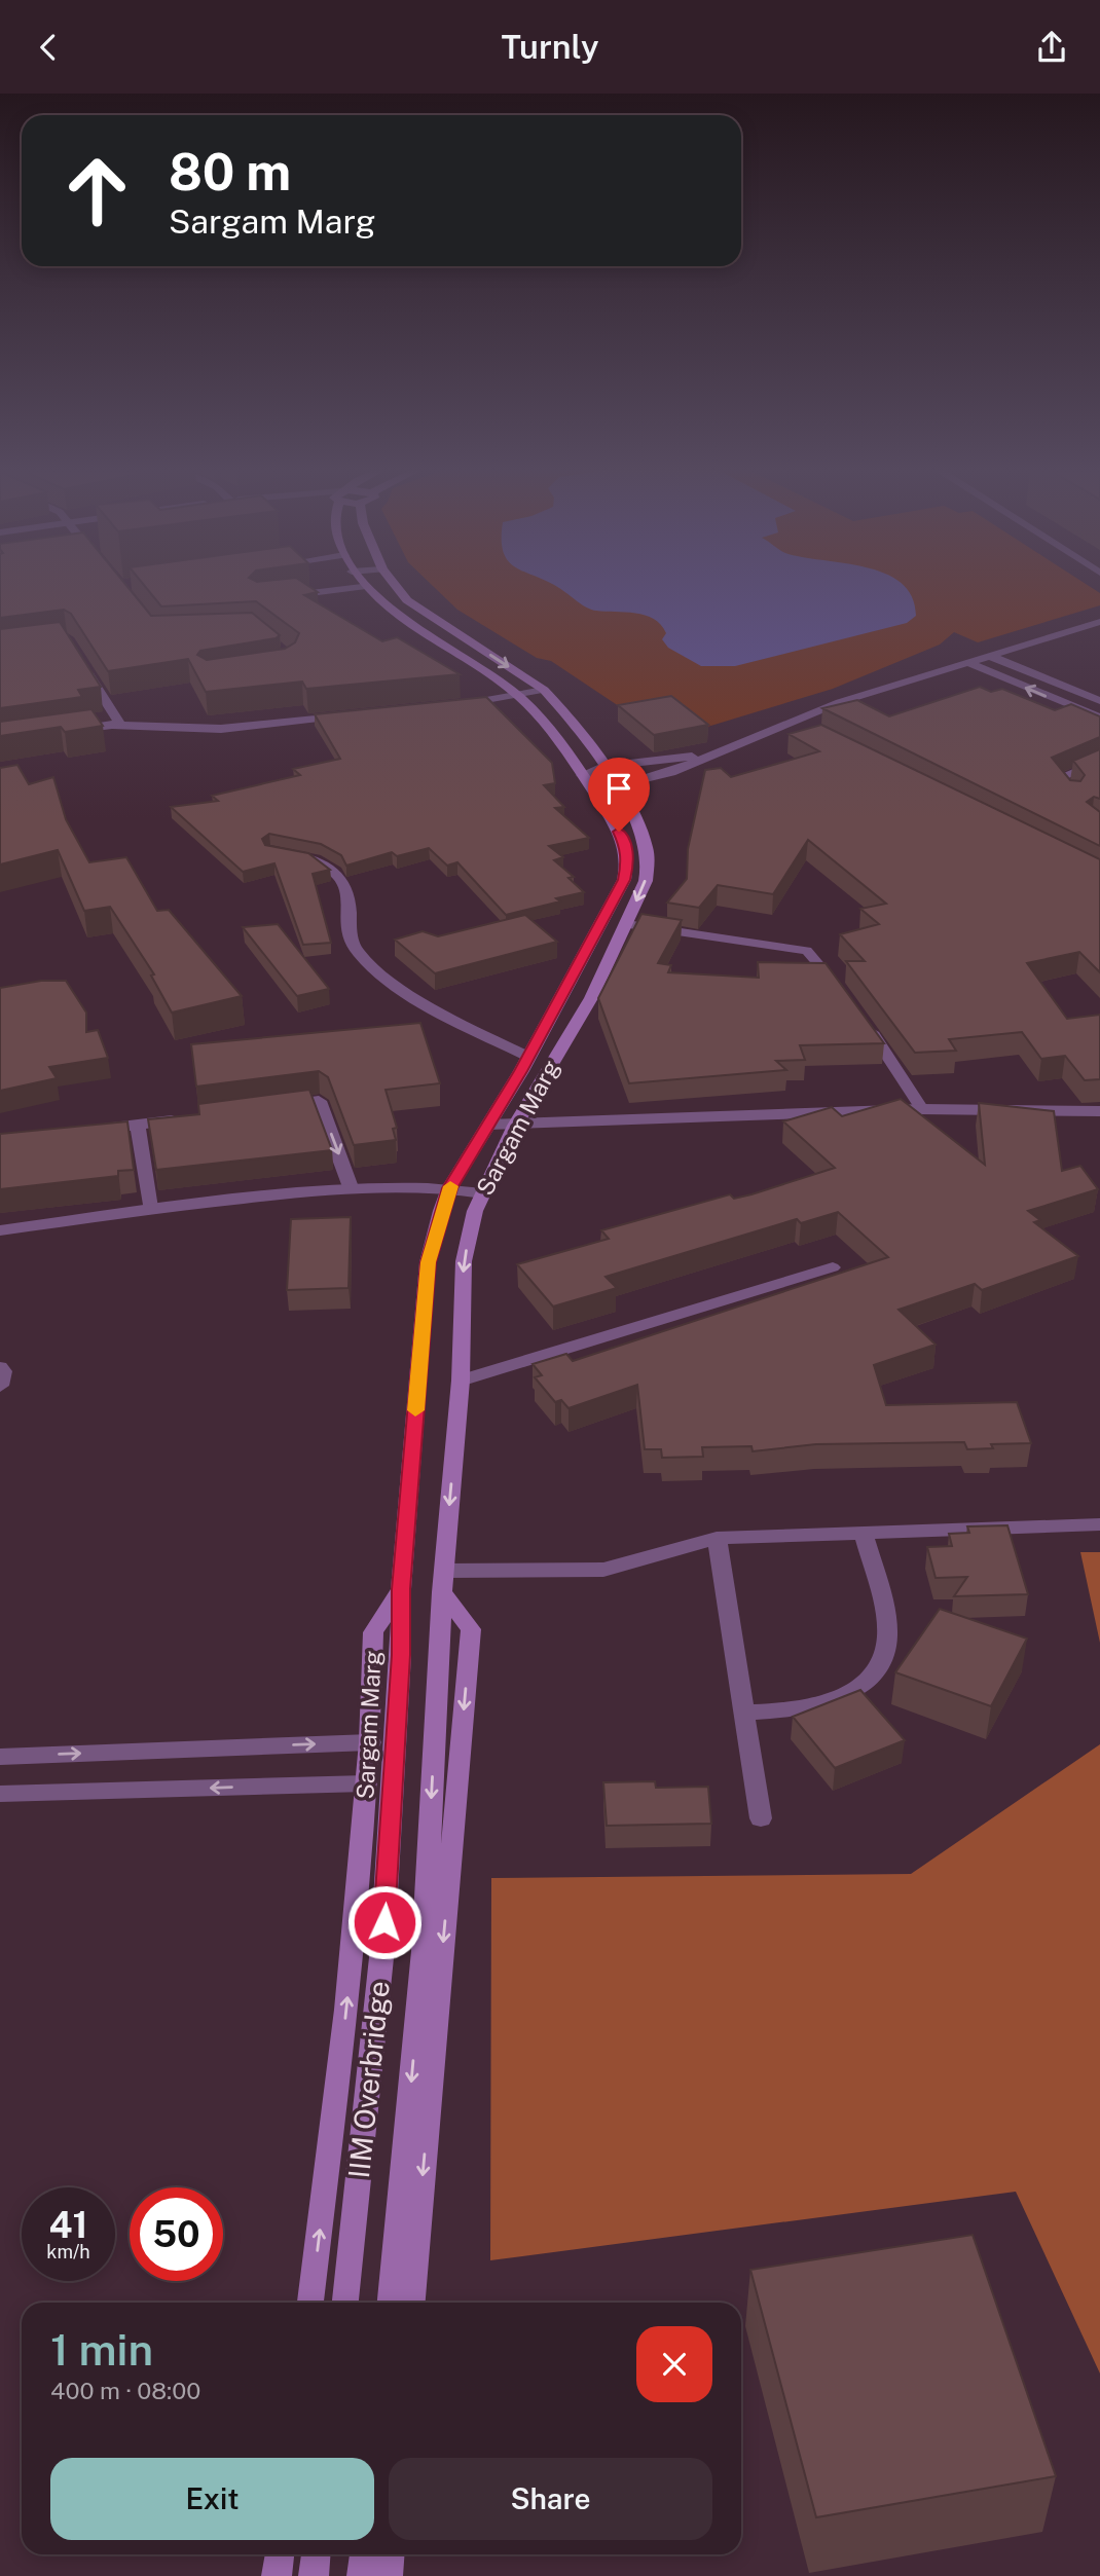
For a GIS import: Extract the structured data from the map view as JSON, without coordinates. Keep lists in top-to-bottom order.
{
  "streets": {
    "main road": ["Sargam Marg", "IIM Overbridge"]
  },
  "crossings": [
    ["Sargam Marg", "IIM Overbridge"]
  ],
  "page": {
    "header": "Turnly",
    "turn": ["80 m", "Sargam Marg"],
    "speed": "41 km/h",
    "limit": "50",
    "heading": ["1 min", "400 m · 08:00"],
    "buttons": ["Exit", "Share"]
  }
}
